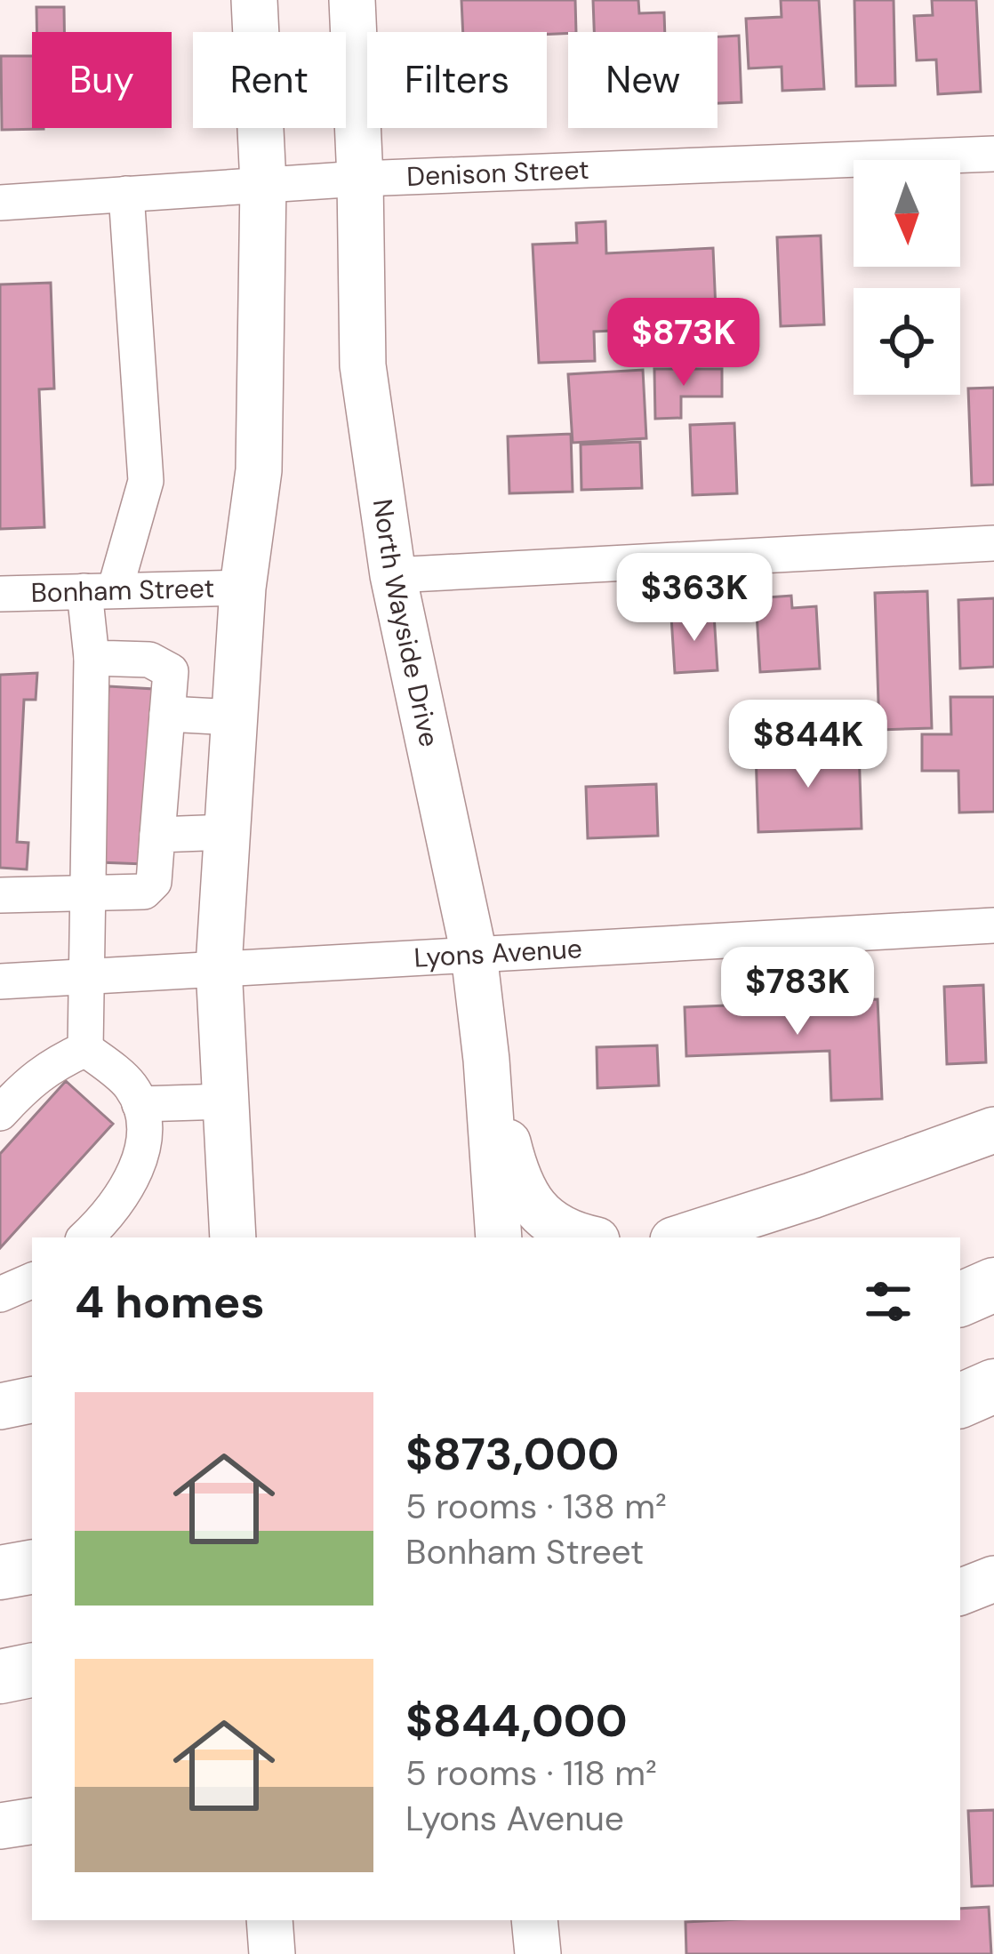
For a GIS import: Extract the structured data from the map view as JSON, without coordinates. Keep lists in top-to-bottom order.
{
  "streets": {
    "main road": ["North Wayside Drive"],
    "street": ["Denison Street", "Bonham Street", "Lyons Avenue"]
  },
  "crossings": [
    ["Denison Street", "North Wayside Drive"],
    ["North Wayside Drive", "Lyons Avenue"]
  ],
  "north": "bottom",
  "page": {
    "chip": [
      "Buy",
      "Rent",
      "Filters",
      "New"
    ],
    "price": [
      "$873K",
      "$363K",
      "$844K",
      "$783K"
    ],
    "heading": "4 homes",
    "list": [
      {
        "name": "$873,000",
        "note": "5 rooms · 138 m² · Bonham Street"
      },
      {
        "name": "$844,000",
        "note": "5 rooms · 118 m² · Lyons Avenue"
      }
    ]
  }
}
